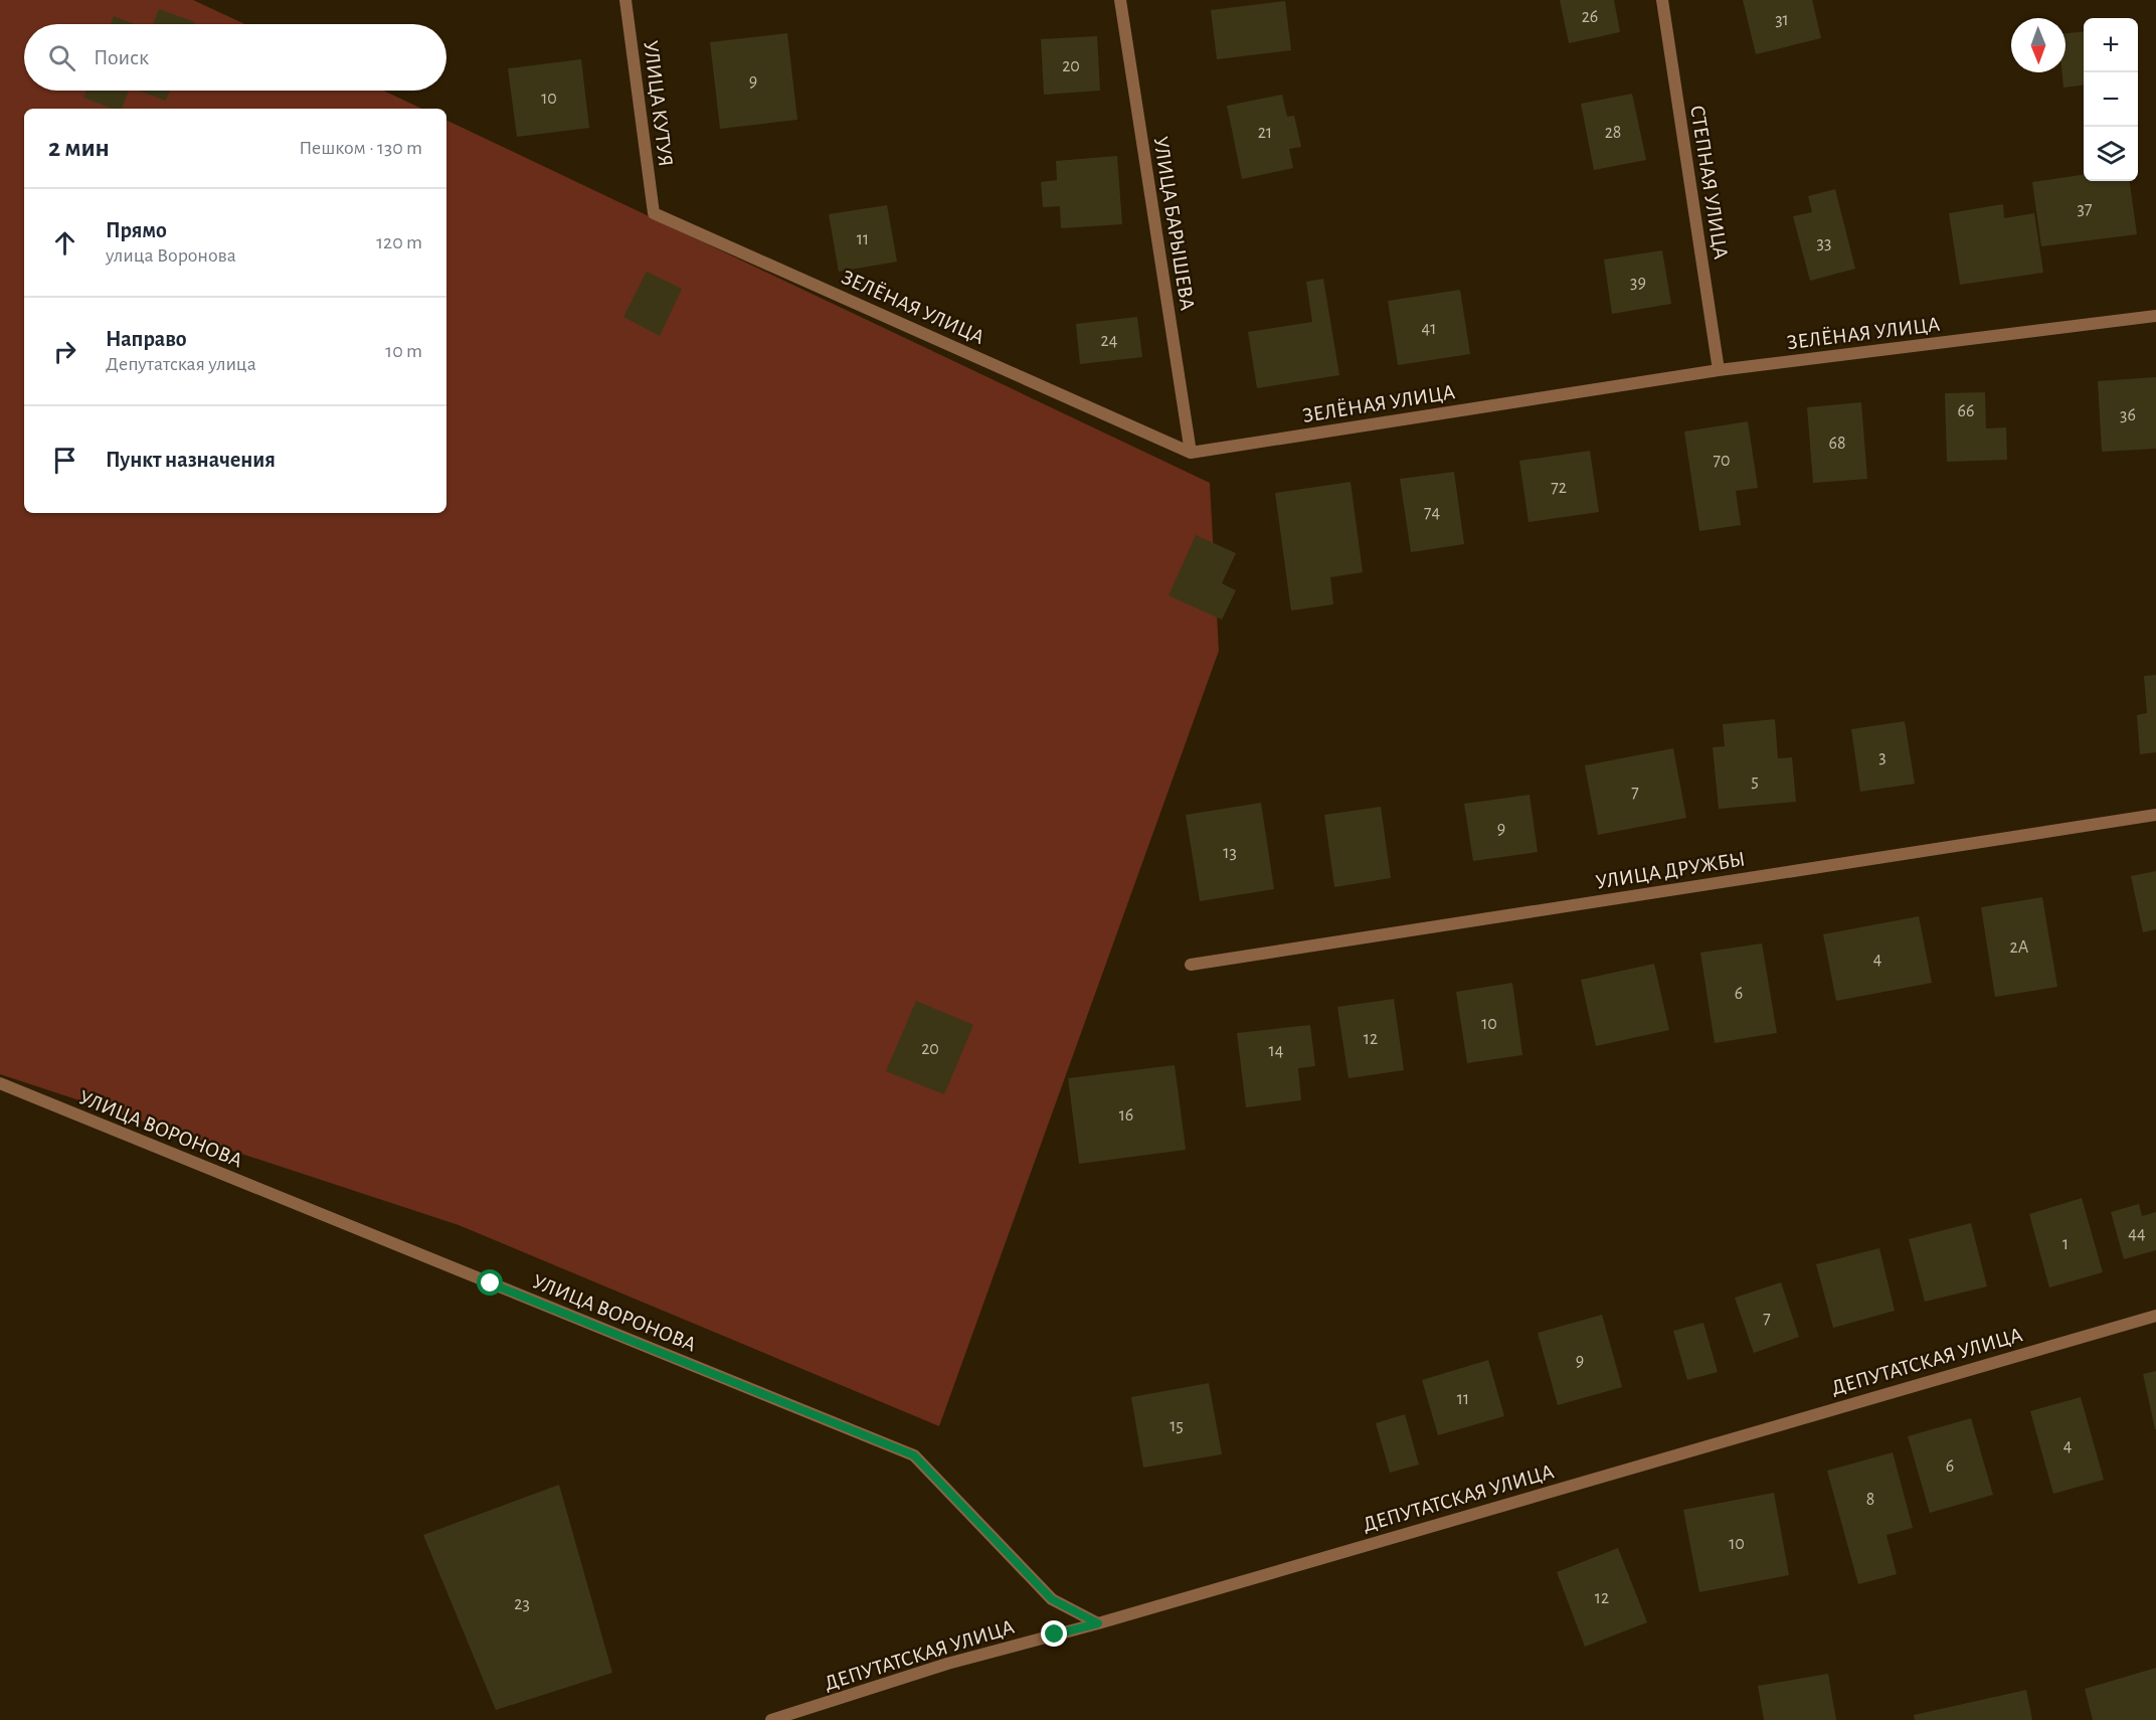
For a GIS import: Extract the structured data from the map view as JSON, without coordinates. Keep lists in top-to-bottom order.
{
  "streets": {
    "street": [
      "УЛИЦА КУТУЯ",
      "СТЕПНАЯ УЛИЦА",
      "УЛИЦА БАРЫШЕВА",
      "ЗЕЛЁНАЯ УЛИЦА",
      "УЛИЦА ДРУЖБЫ",
      "УЛИЦА ВОРОНОВА",
      "ДЕПУТАТСКАЯ УЛИЦА"
    ]
  },
  "crossings": [
    ["УЛИЦА КУТУЯ", "ЗЕЛЁНАЯ УЛИЦА"],
    ["СТЕПНАЯ УЛИЦА", "ЗЕЛЁНАЯ УЛИЦА"],
    ["УЛИЦА БАРЫШЕВА", "ЗЕЛЁНАЯ УЛИЦА"],
    ["УЛИЦА ВОРОНОВА", "ДЕПУТАТСКАЯ УЛИЦА"]
  ],
  "house_numbers": [
    "26",
    "31",
    "20",
    "9",
    "10",
    "21",
    "28",
    "37",
    "11",
    "33",
    "39",
    "41",
    "24",
    "66",
    "36",
    "68",
    "70",
    "72",
    "74",
    "3",
    "5",
    "7",
    "9",
    "13",
    "2А",
    "4",
    "6",
    "10",
    "12",
    "20",
    "14",
    "16",
    "44",
    "1",
    "7",
    "9",
    "11",
    "15",
    "4",
    "6",
    "8",
    "10",
    "12",
    "23"
  ],
  "north": "bottom",
  "page": {
    "map_buttons": ["+", "−"],
    "search": "Поиск",
    "heading": ["2 мин", "Пешком · 130 m"],
    "list": [
      ["Прямо", "улица Воронова", "120 m"],
      ["Направо", "Депутатская улица", "10 m"],
      "Пункт назначения"
    ]
  }
}
